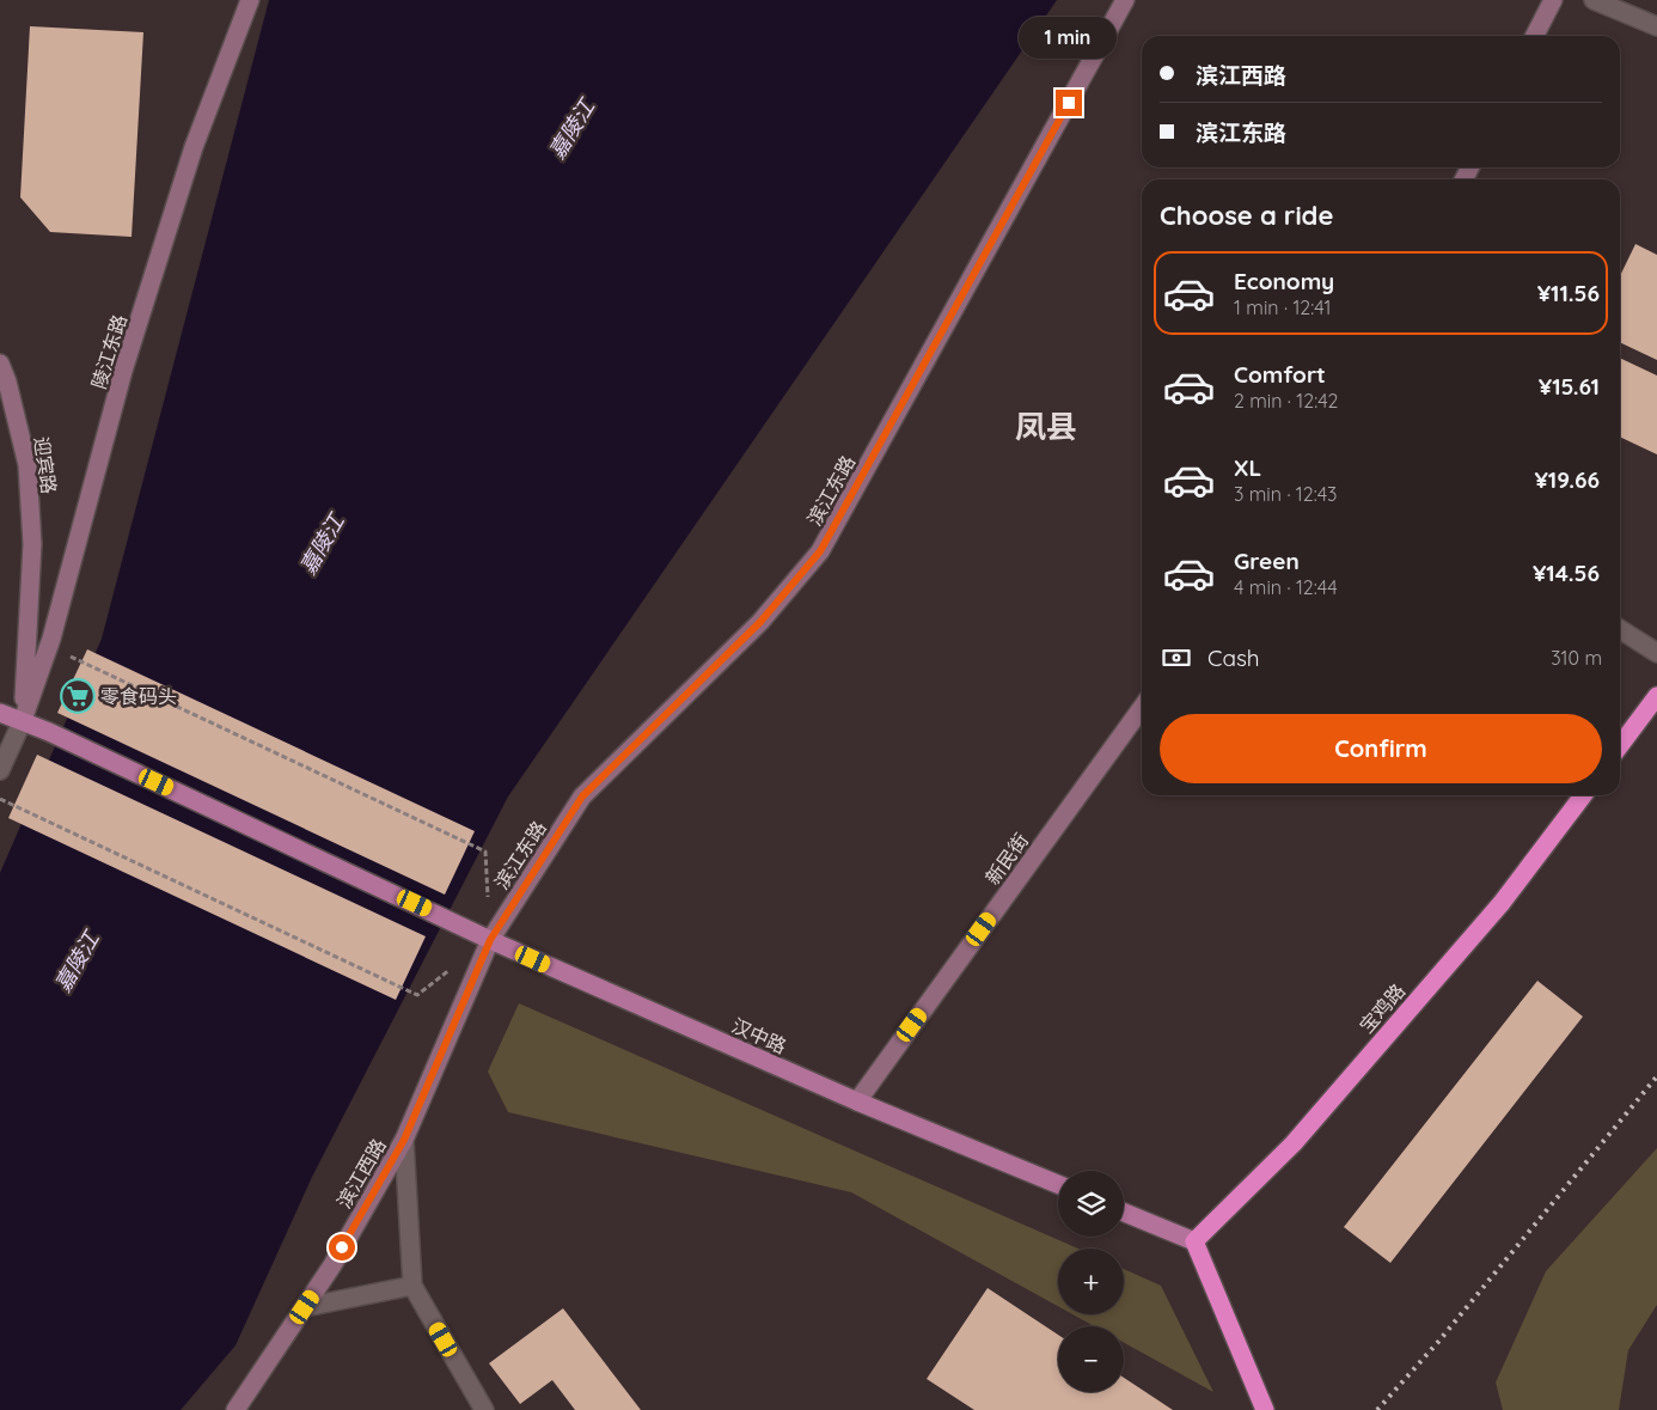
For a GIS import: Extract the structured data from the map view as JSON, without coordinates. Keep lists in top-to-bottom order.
{
  "streets": {
    "highway": ["宝鸡路"],
    "main road": ["汉中路"],
    "street": [
      "陵江东路",
      "迎宾路",
      "滨江东路",
      "新民街",
      "滨江西路"
    ]
  },
  "crossings": [
    ["陵江东路", "迎宾路"],
    ["陵江东路", "汉中路"],
    ["迎宾路", "汉中路"],
    ["滨江东路", "汉中路"],
    ["滨江东路", "滨江西路"],
    ["新民街", "汉中路"],
    ["汉中路", "滨江西路"]
  ],
  "districts": ["凤县"],
  "water": ["嘉陵江"],
  "places": {
    "supermarket": ["零食码头"]
  },
  "page": {
    "bubble": "1 min",
    "banner": ["滨江西路", "滨江东路"],
    "heading": "Choose a ride",
    "list": [
      {
        "name": "Economy",
        "note": "1 min · 12:41",
        "value": "¥11.56"
      },
      {
        "name": "Comfort",
        "note": "2 min · 12:42",
        "value": "¥15.61"
      },
      {
        "name": "XL",
        "note": "3 min · 12:43",
        "value": "¥19.66"
      },
      {
        "name": "Green",
        "note": "4 min · 12:44",
        "value": "¥14.56"
      }
    ],
    "pay": ["Cash", "310 m"],
    "buttons": "Confirm",
    "map_buttons": ["+", "−"]
  }
}
